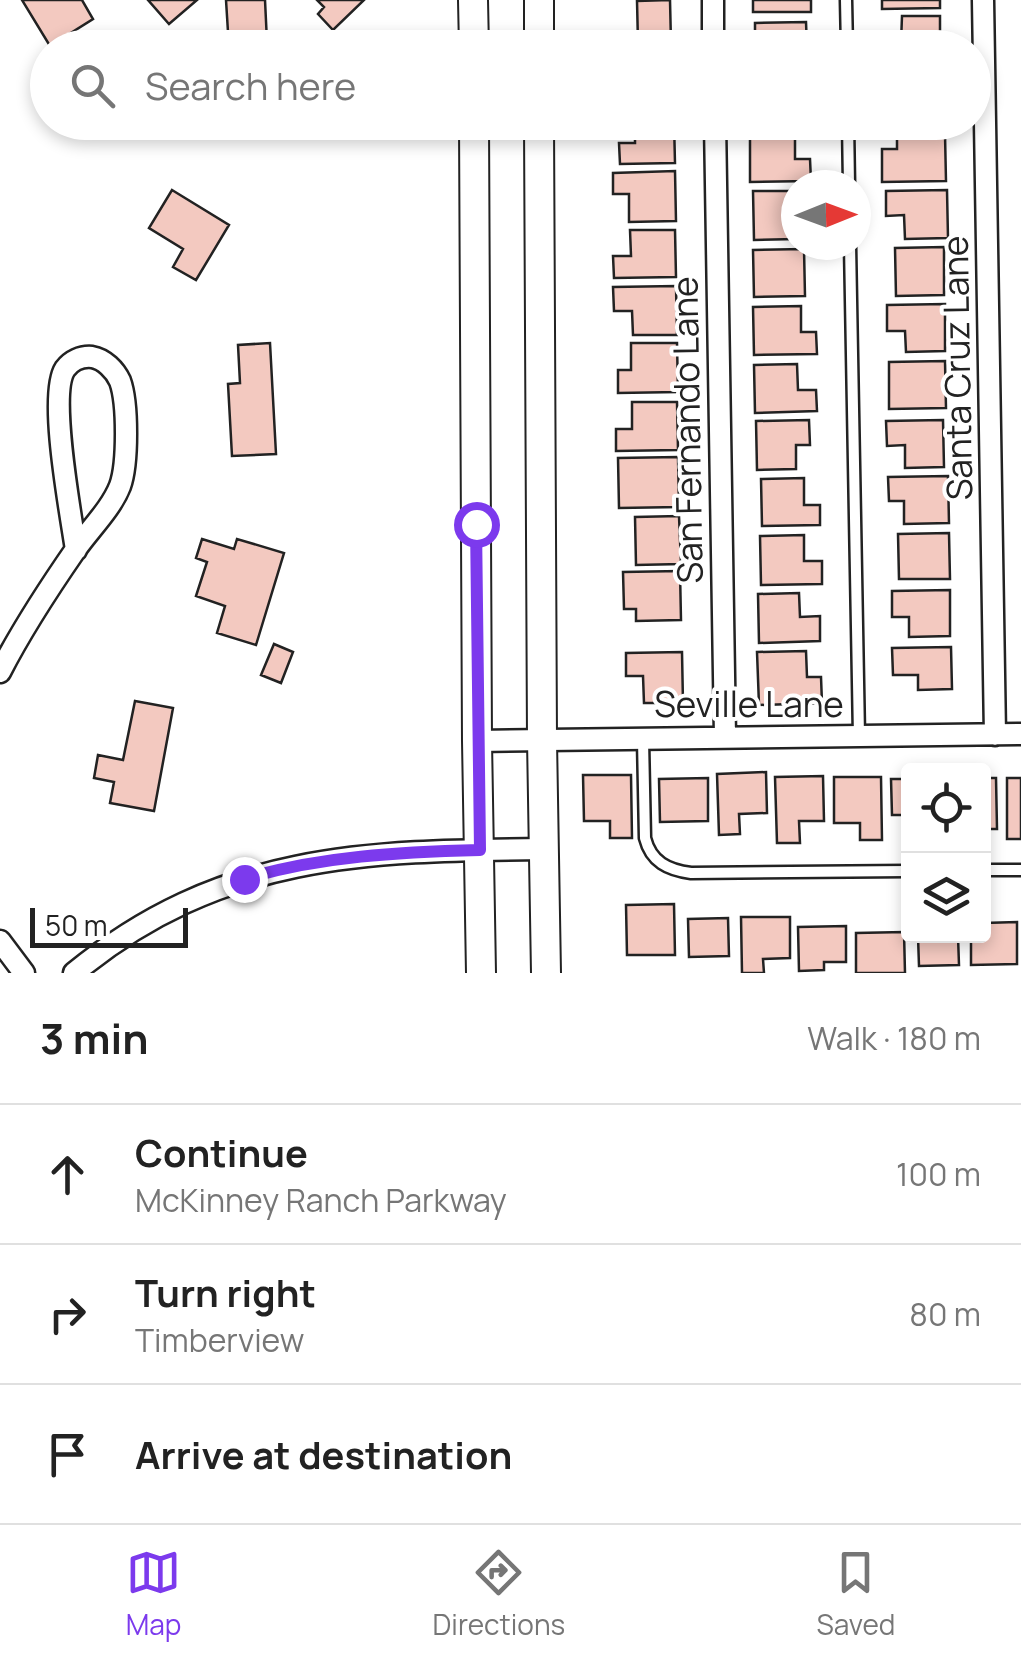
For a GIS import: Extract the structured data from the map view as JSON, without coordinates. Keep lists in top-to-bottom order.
{
  "streets": {
    "street": ["Santa Cruz Lane", "San Fernando Lane", "Seville Lane"]
  },
  "crossings": [
    ["Santa Cruz Lane", "Seville Lane"],
    ["San Fernando Lane", "Seville Lane"]
  ],
  "scale_bar": "50 m",
  "north": "right",
  "page": {
    "search": "Search here",
    "scale": "50 m",
    "heading": ["3 min", "Walk · 180 m"],
    "list": [
      ["Continue", "McKinney Ranch Parkway", "100 m"],
      ["Turn right", "Timberview", "80 m"],
      "Arrive at destination"
    ],
    "nav": ["Map", "Directions", "Saved"]
  }
}
